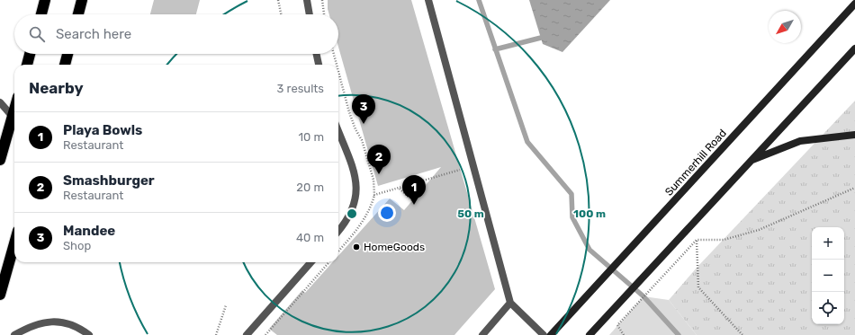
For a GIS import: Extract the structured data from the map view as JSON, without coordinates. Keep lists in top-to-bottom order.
{
  "streets": {
    "street": ["Summerhill Road"]
  },
  "places": ["HomeGoods"],
  "north": "bottom left",
  "page": {
    "search": "Search here",
    "heading": ["Nearby", "3 results"],
    "pins": ["3", "2", "1"],
    "list": [
      {
        "mark": "1",
        "name": "Playa Bowls",
        "note": "Restaurant",
        "value": "10 m"
      },
      {
        "mark": "2",
        "name": "Smashburger",
        "note": "Restaurant",
        "value": "20 m"
      },
      {
        "mark": "3",
        "name": "Mandee",
        "note": "Shop",
        "value": "40 m"
      }
    ],
    "map_buttons": ["+", "−"]
  },
  "rings": ["50 m", "100 m"]
}
